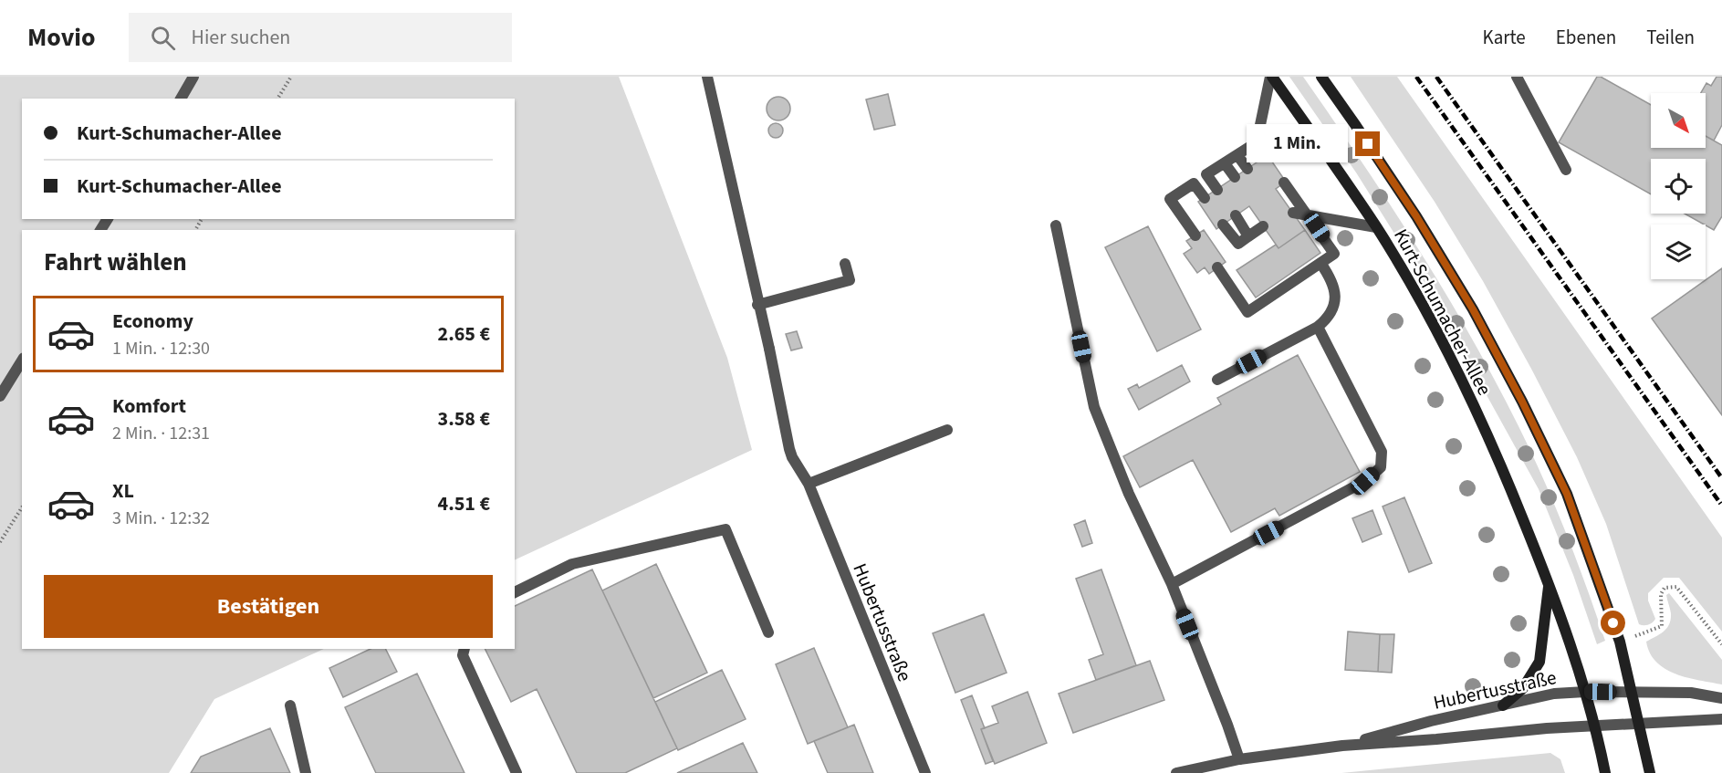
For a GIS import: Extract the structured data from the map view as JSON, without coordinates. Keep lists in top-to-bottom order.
{
  "streets": {
    "main road": ["Kurt-Schumacher-Allee"],
    "street": ["Hubertusstraße"]
  },
  "crossings": [
    ["Kurt-Schumacher-Allee", "Hubertusstraße"]
  ],
  "north": "bottom right",
  "page": {
    "header": "Movio",
    "search": "Hier suchen",
    "nav": ["Karte", "Ebenen", "Teilen"],
    "banner": ["Kurt-Schumacher-Allee", "Kurt-Schumacher-Allee"],
    "bubble": "1 Min.",
    "heading": "Fahrt wählen",
    "list": [
      {
        "name": "Economy",
        "note": "1 Min. · 12:30",
        "value": "2.65 €"
      },
      {
        "name": "Komfort",
        "note": "2 Min. · 12:31",
        "value": "3.58 €"
      },
      {
        "name": "XL",
        "note": "3 Min. · 12:32",
        "value": "4.51 €"
      }
    ],
    "buttons": "Bestätigen"
  }
}
